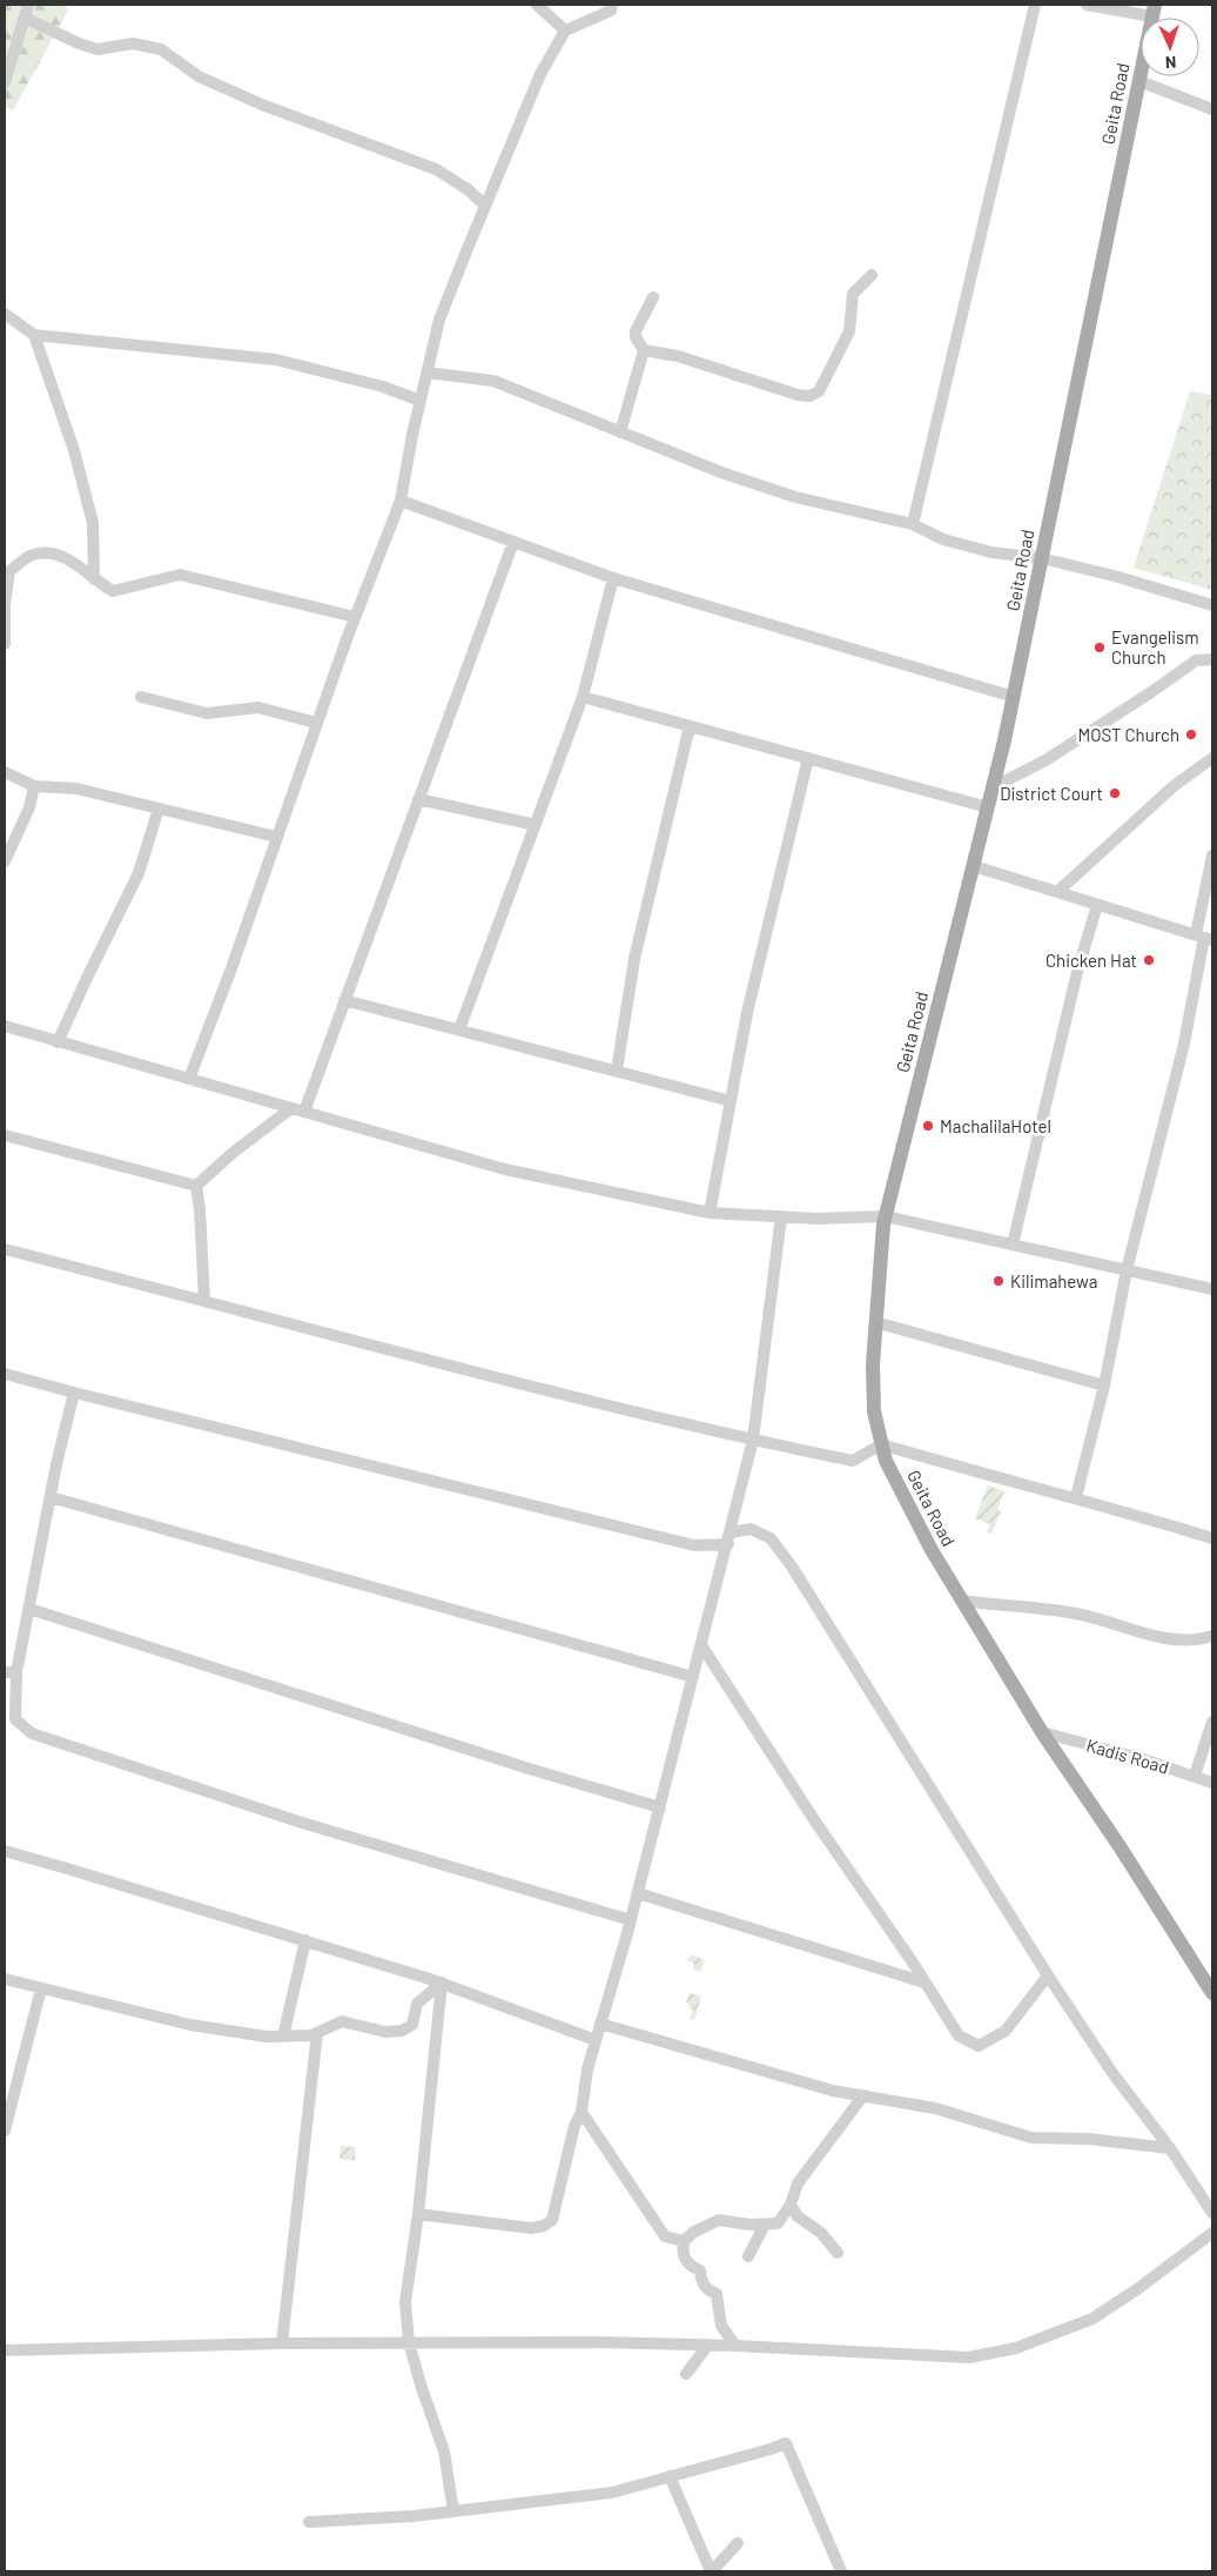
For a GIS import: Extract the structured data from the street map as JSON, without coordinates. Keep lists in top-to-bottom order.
{
  "streets": {
    "main road": ["Geita Road"],
    "street": ["Kadis Road"]
  },
  "crossings": [
    ["Geita Road", "Kadis Road"]
  ],
  "places": [
    "Evangelism Church",
    "MOST Church",
    "District Court",
    "Chicken Hat",
    "MachalilaHotel",
    "Kilimahewa"
  ],
  "north": "bottom"
}
